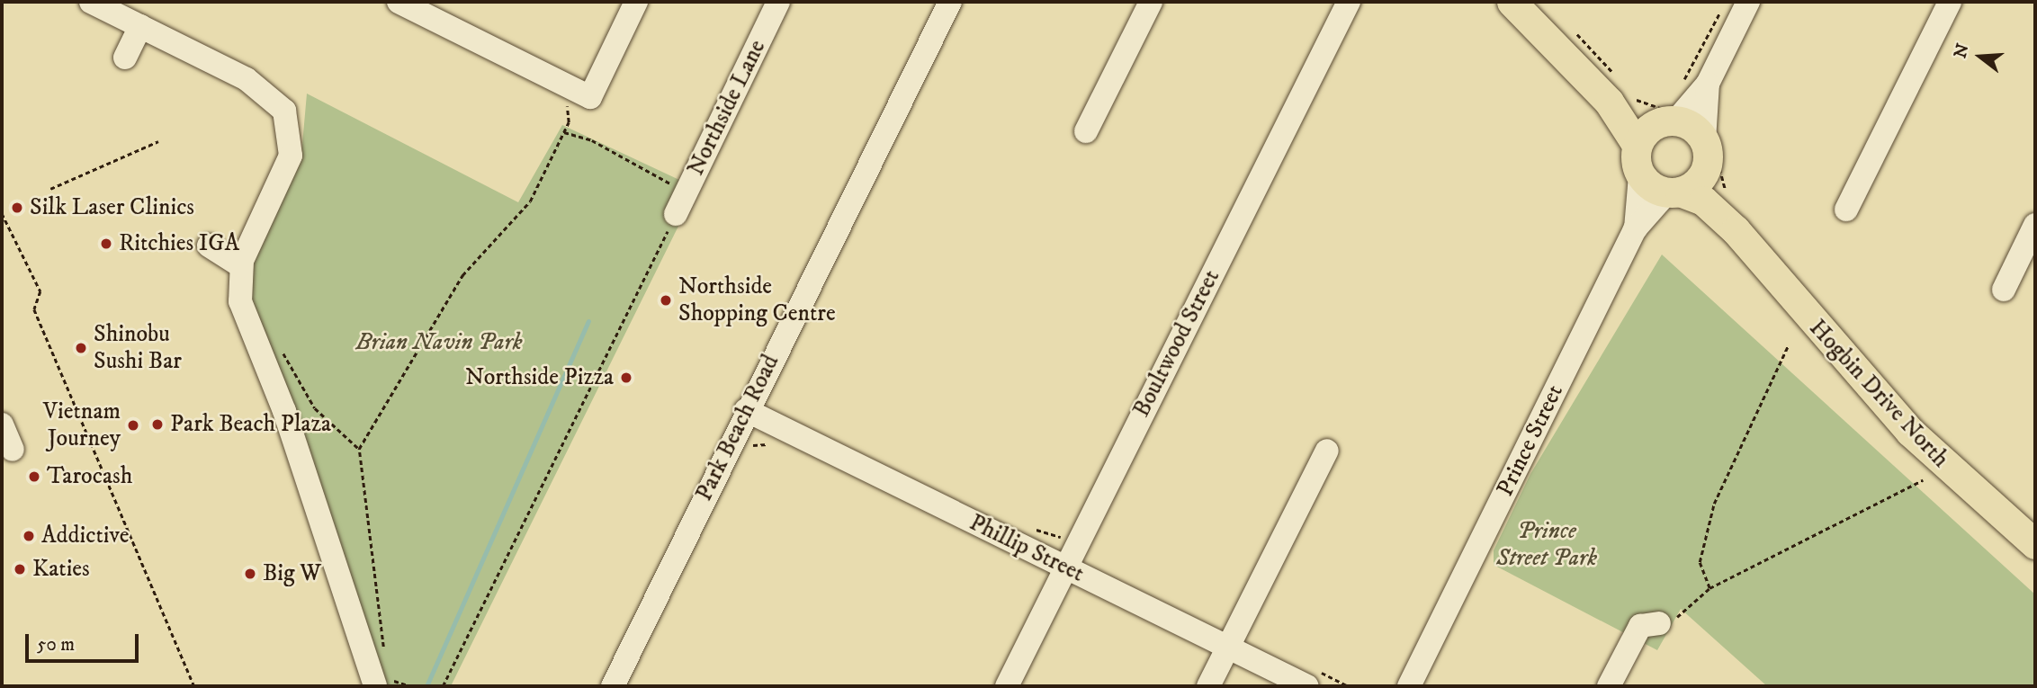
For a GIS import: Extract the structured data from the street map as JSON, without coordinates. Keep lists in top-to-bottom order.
{
  "streets": {
    "main road": ["Hogbin Drive North"],
    "street": [
      "Northside Lane",
      "Boultwood Street",
      "Park Beach Road",
      "Prince Street",
      "Phillip Street"
    ]
  },
  "crossings": [
    ["Boultwood Street", "Phillip Street"],
    ["Hogbin Drive North", "Prince Street"],
    ["Park Beach Road", "Phillip Street"]
  ],
  "parks": ["Brian Navin Park", "Prince Street Park"],
  "places": [
    "Silk Laser Clinics",
    "Ritchies IGA",
    "Northside Shopping Centre",
    "Shinobu Sushi Bar",
    "Northside Pizza",
    "Park Beach Plaza",
    "Vietnam Journey",
    "Tarocash",
    "Addictive",
    "Katies",
    "Big W"
  ],
  "scale_bar": "50 m",
  "north": "left"
}
